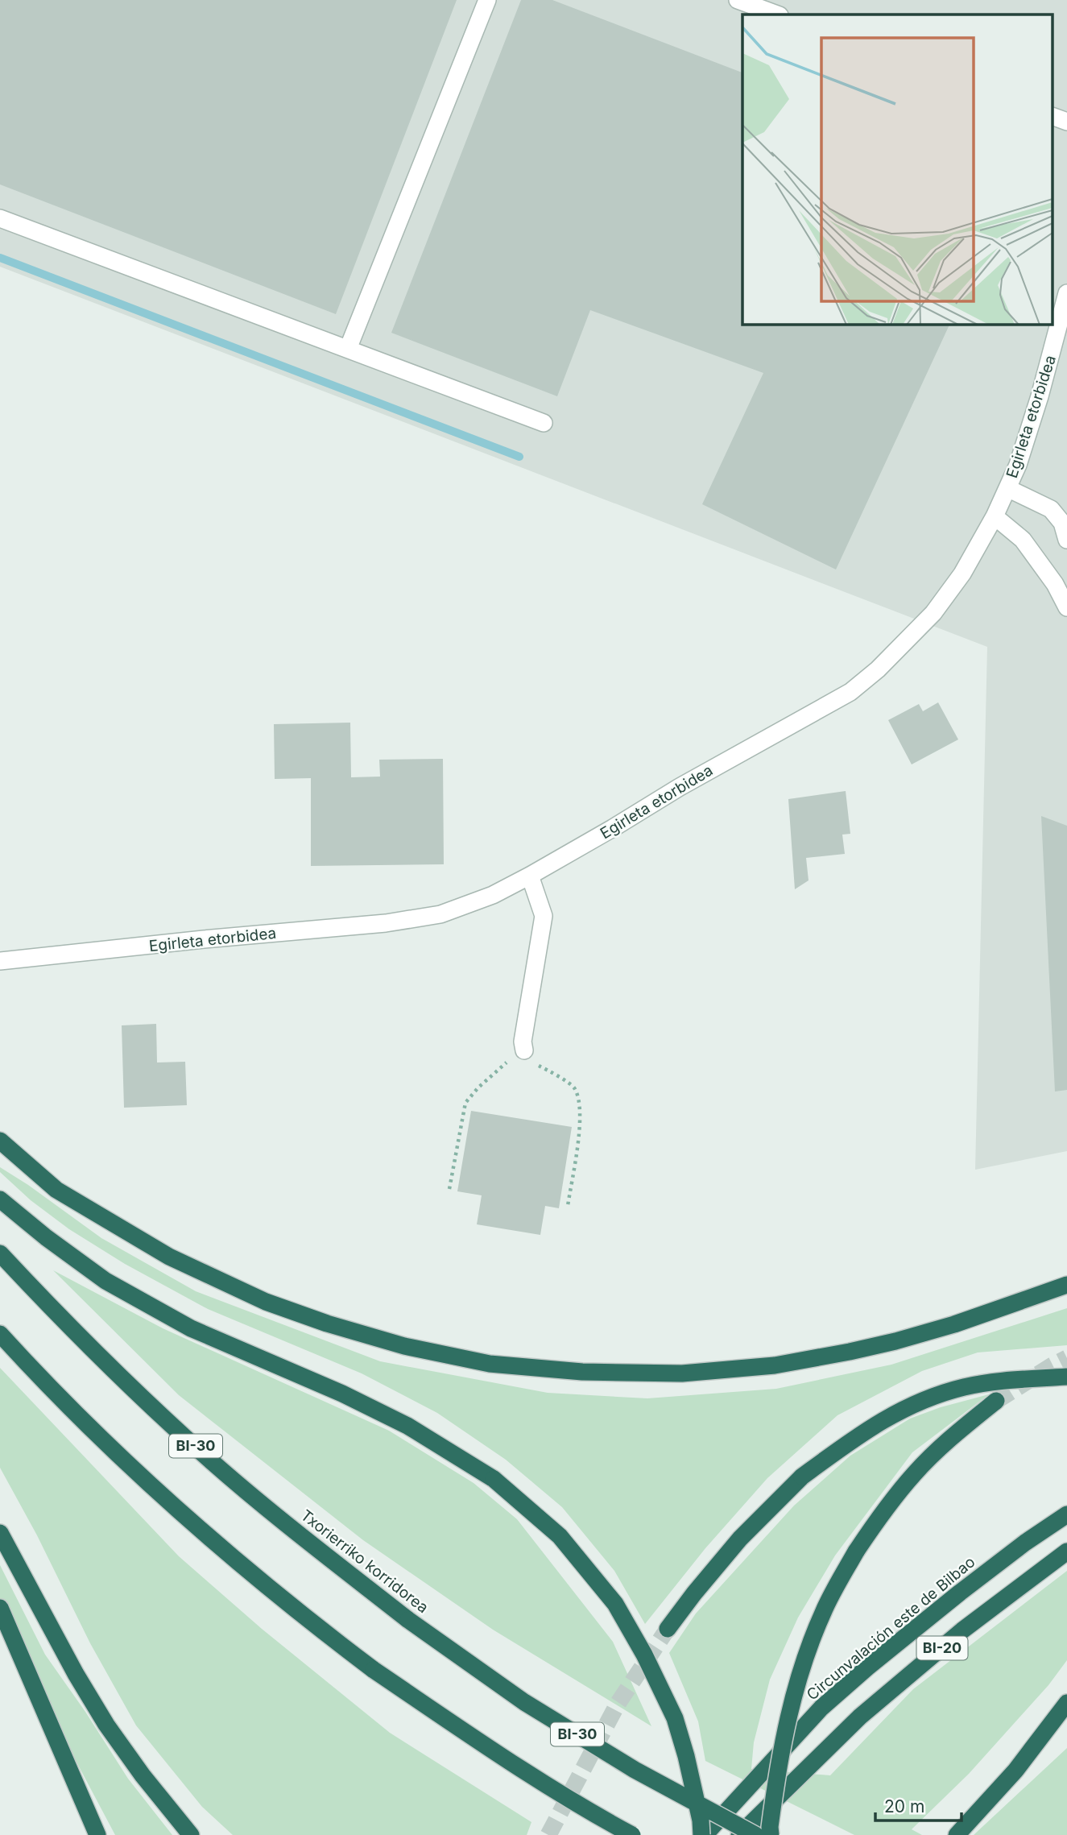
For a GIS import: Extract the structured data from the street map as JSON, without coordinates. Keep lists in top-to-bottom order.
{
  "streets": {
    "highway": [
      "BI-30",
      "Txorierriko korridorea",
      "Circunvalación este de Bilbao",
      "BI-20"
    ],
    "street": ["Egirleta etorbidea"]
  },
  "scale_bar": "20 m"
}
